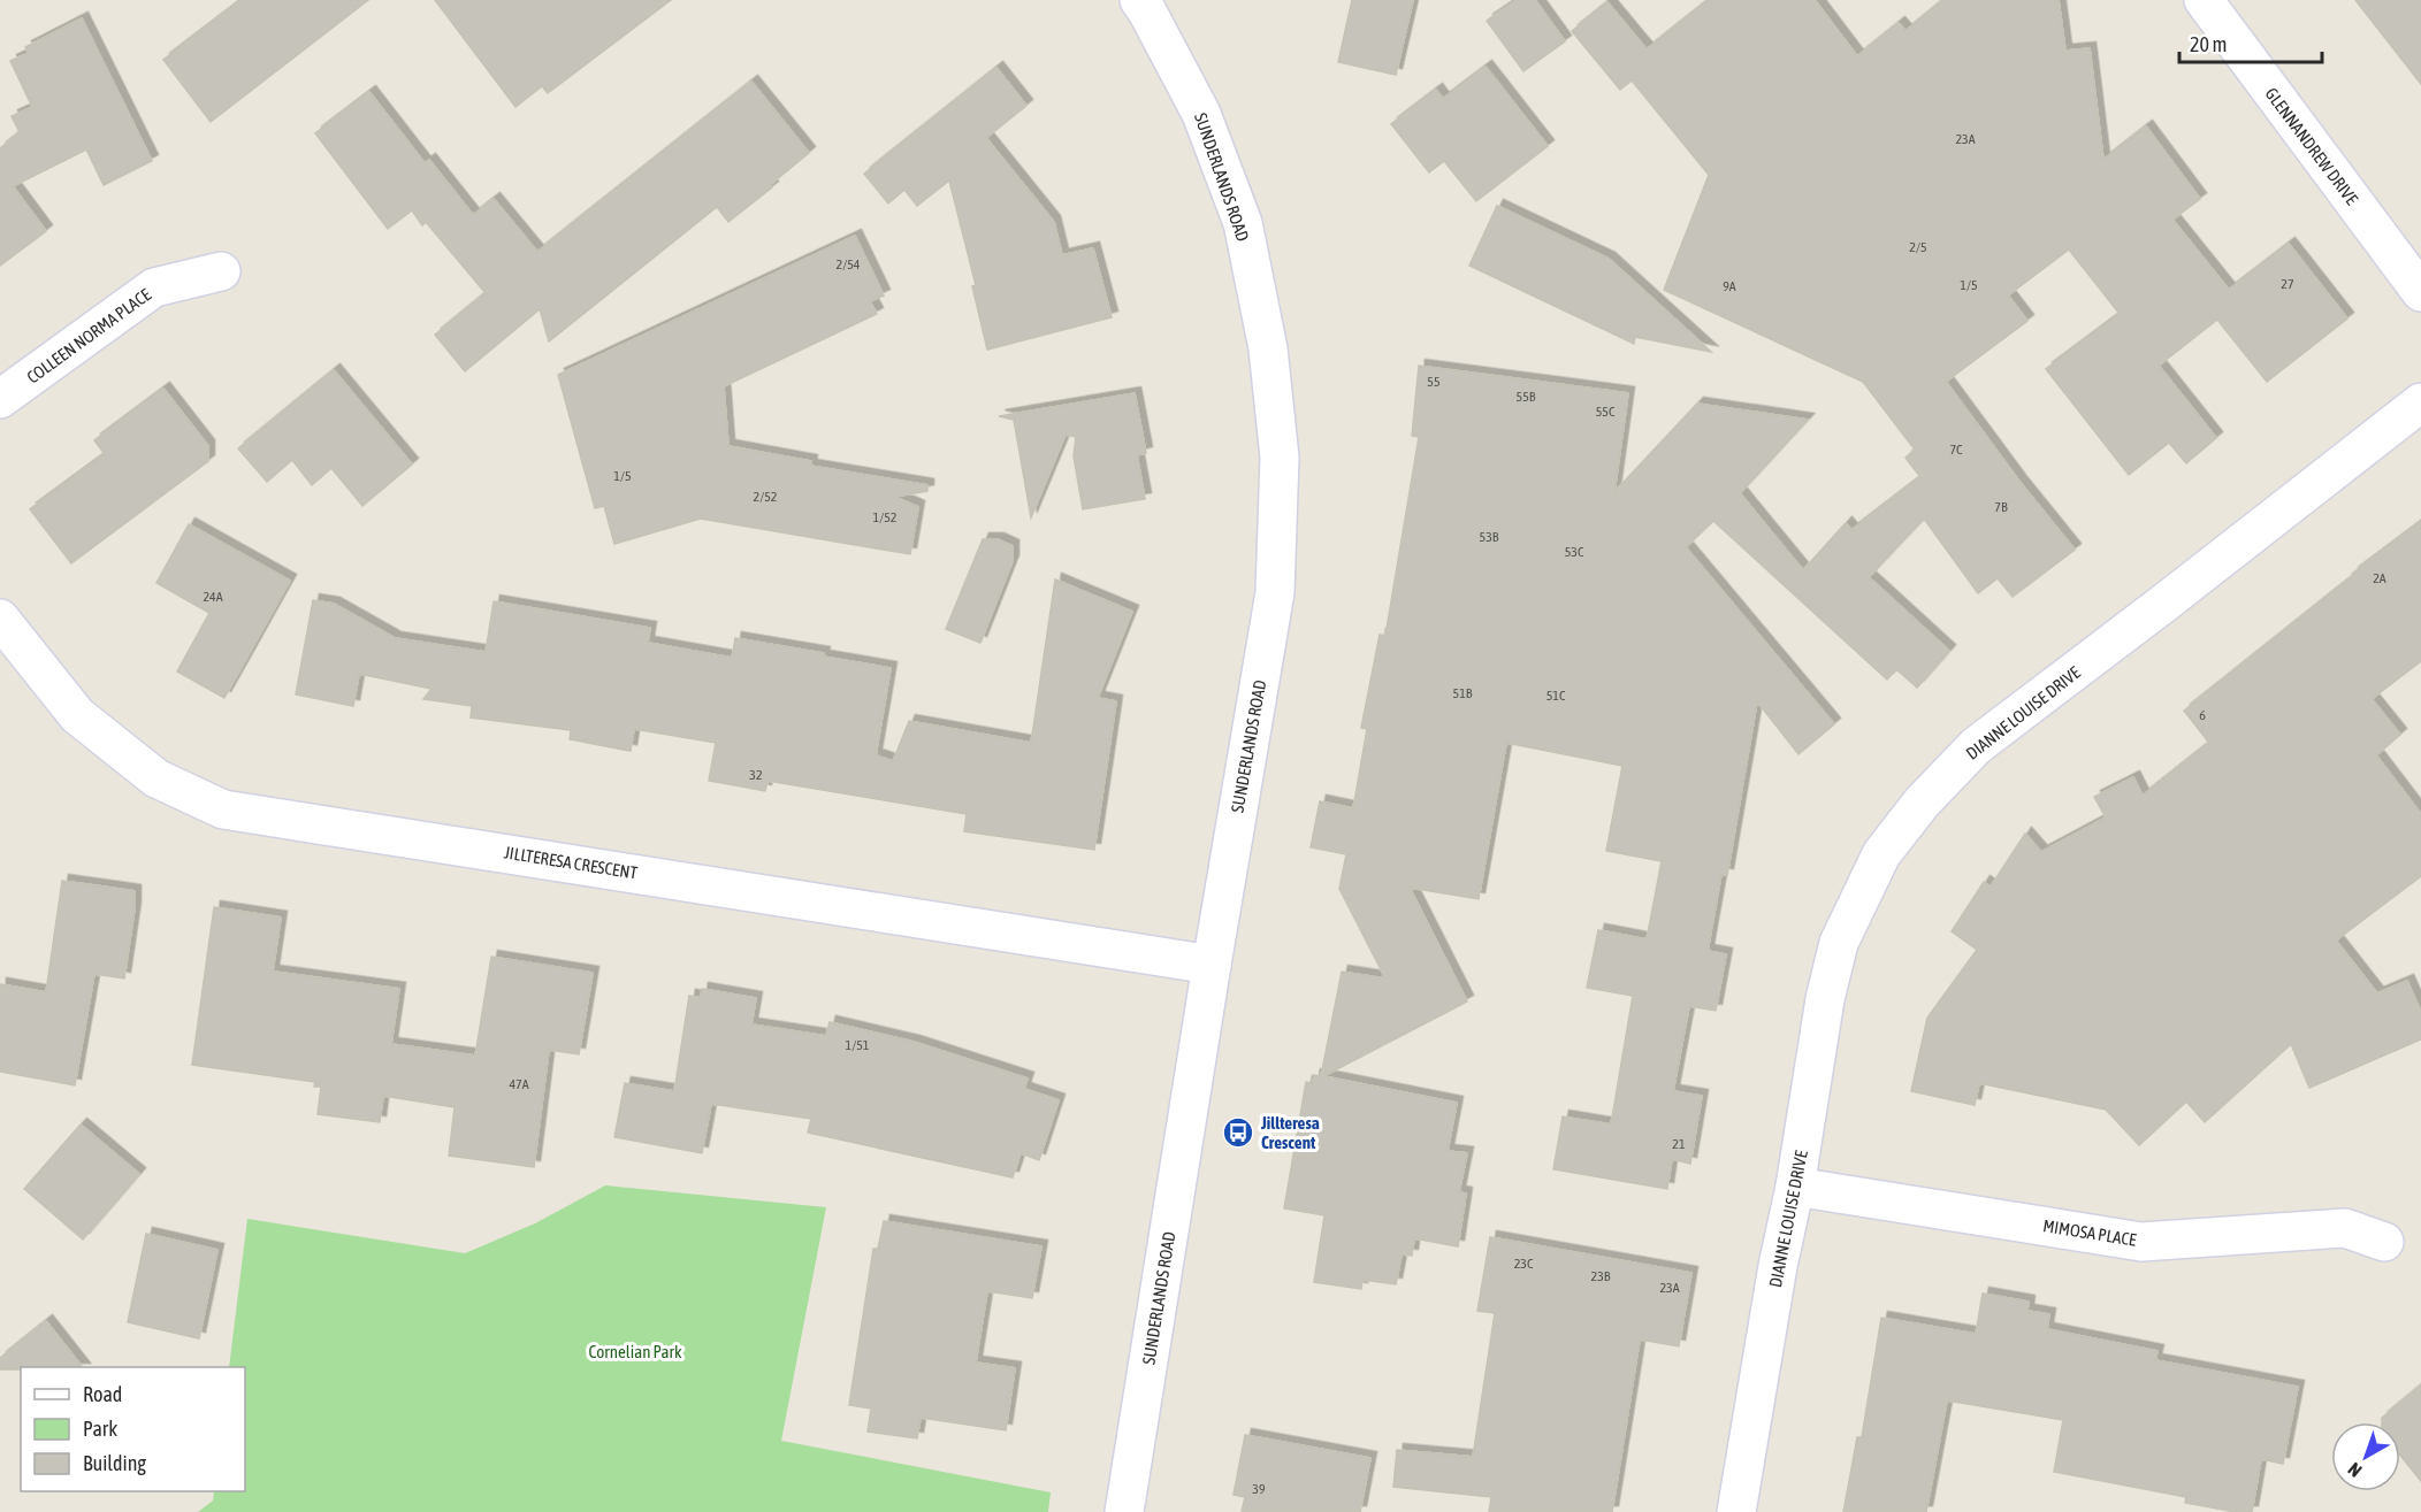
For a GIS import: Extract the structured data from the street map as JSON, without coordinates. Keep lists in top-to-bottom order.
{
  "streets": {
    "street": [
      "GLENNANDREW DRIVE",
      "SUNDERLANDS ROAD",
      "COLLEEN NORMA PLACE",
      "DIANNE LOUISE DRIVE",
      "JILLTERESA CRESCENT",
      "MIMOSA PLACE"
    ]
  },
  "crossings": [
    ["SUNDERLANDS ROAD", "JILLTERESA CRESCENT"],
    ["DIANNE LOUISE DRIVE", "MIMOSA PLACE"]
  ],
  "parks": ["Cornelian Park"],
  "places": {
    "bus stop": ["Jillteresa Crescent"]
  },
  "house_numbers": [
    "23A",
    "2/5",
    "2/54",
    "27",
    "1/5",
    "9A",
    "55",
    "55B",
    "55C",
    "7C",
    "1/5",
    "2/52",
    "7B",
    "1/52",
    "53B",
    "53C",
    "2A",
    "24A",
    "51B",
    "51C",
    "6",
    "32",
    "1/51",
    "47A",
    "21",
    "23C",
    "23B",
    "23A",
    "39"
  ],
  "legend": ["Road", "Park", "Building"],
  "scale_bar": "20 m",
  "north": "bottom left"
}
